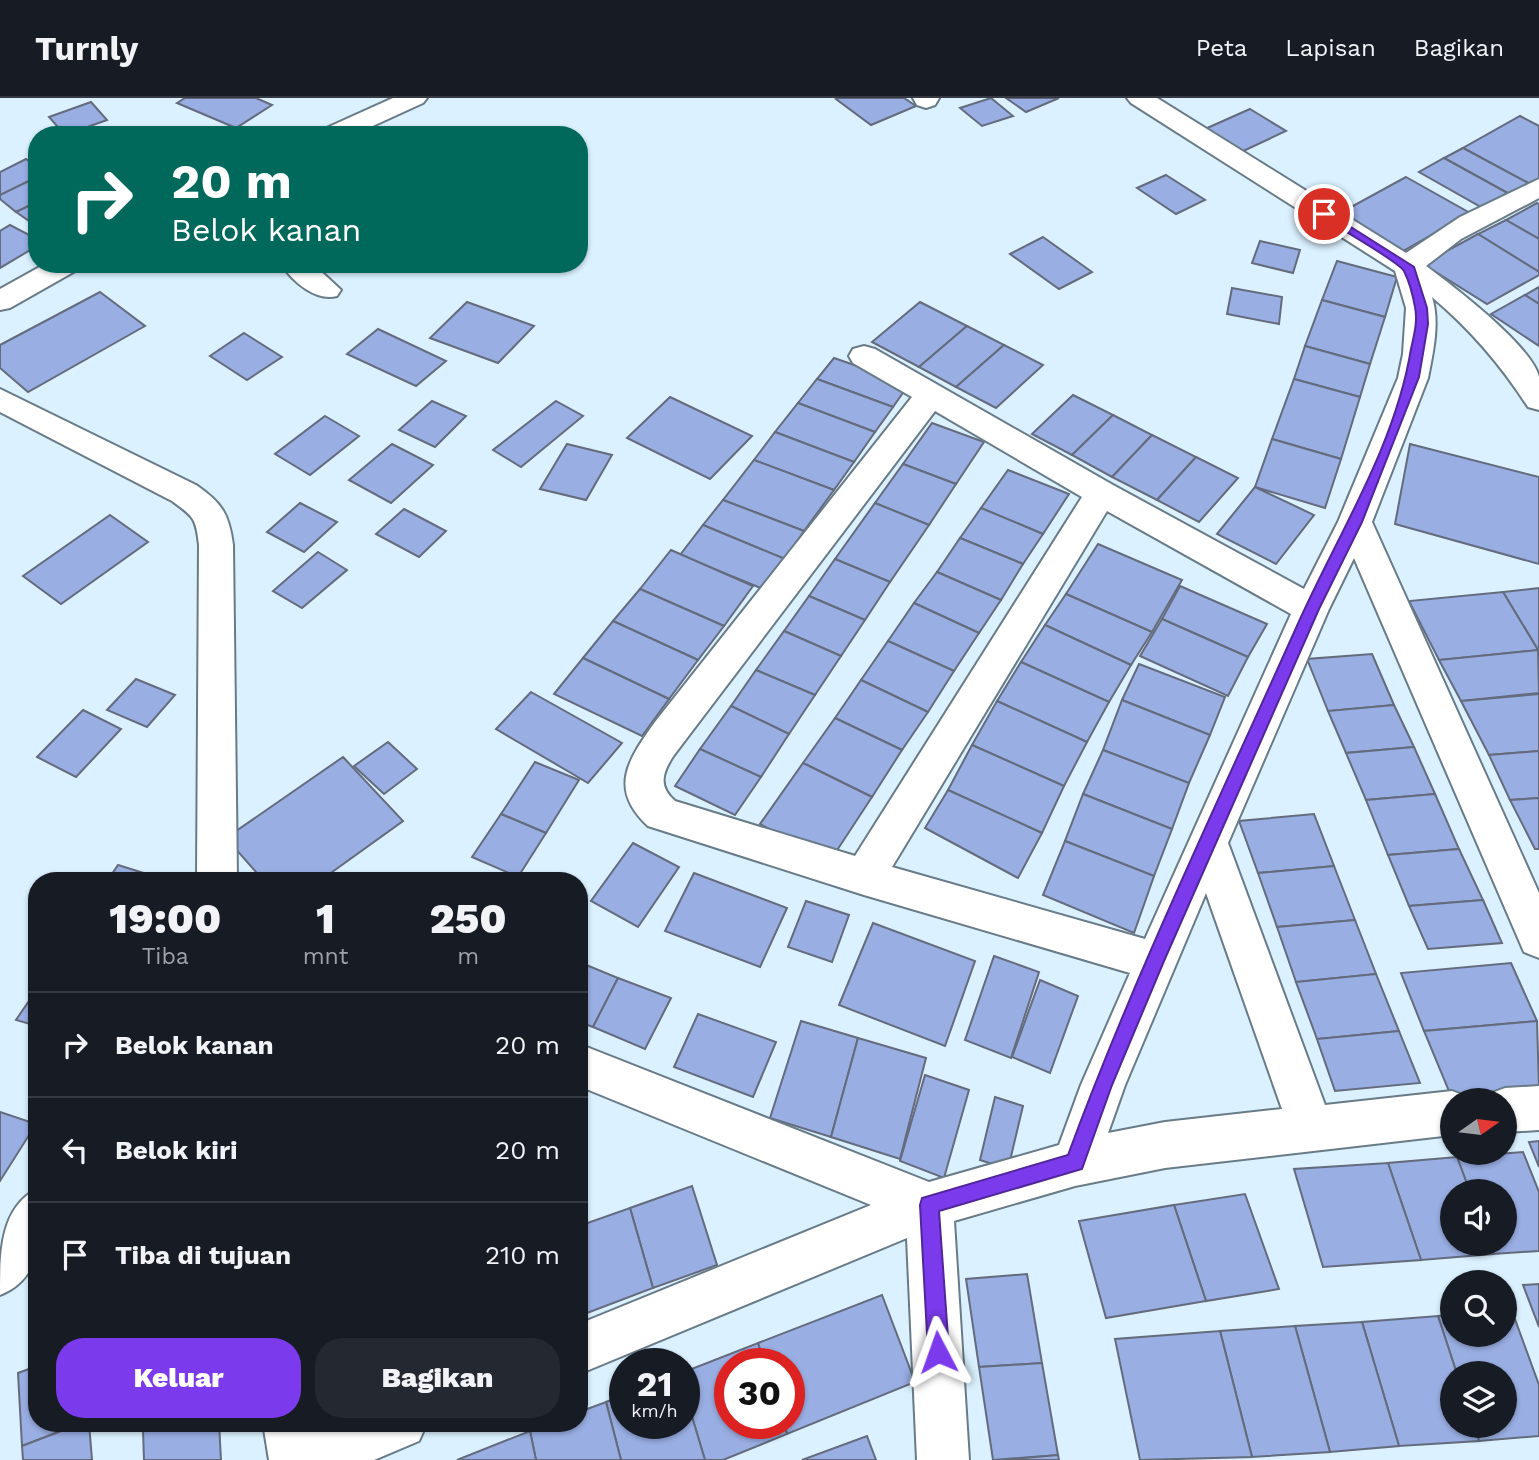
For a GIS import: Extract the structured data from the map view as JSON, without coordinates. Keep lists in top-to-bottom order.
{
  "north": "right",
  "page": {
    "header": "Turnly",
    "nav": ["Peta", "Lapisan", "Bagikan"],
    "turn": ["20 m", "Belok kanan"],
    "eta": [
      "19:00",
      "Tiba",
      "1",
      "mnt",
      "250",
      "m"
    ],
    "list": [
      {
        "name": "Belok kanan",
        "value": "20 m"
      },
      {
        "name": "Belok kiri",
        "value": "20 m"
      },
      {
        "name": "Tiba di tujuan",
        "value": "210 m"
      }
    ],
    "buttons": ["Keluar", "Bagikan"],
    "speed": "21 km/h",
    "limit": "30"
  }
}
